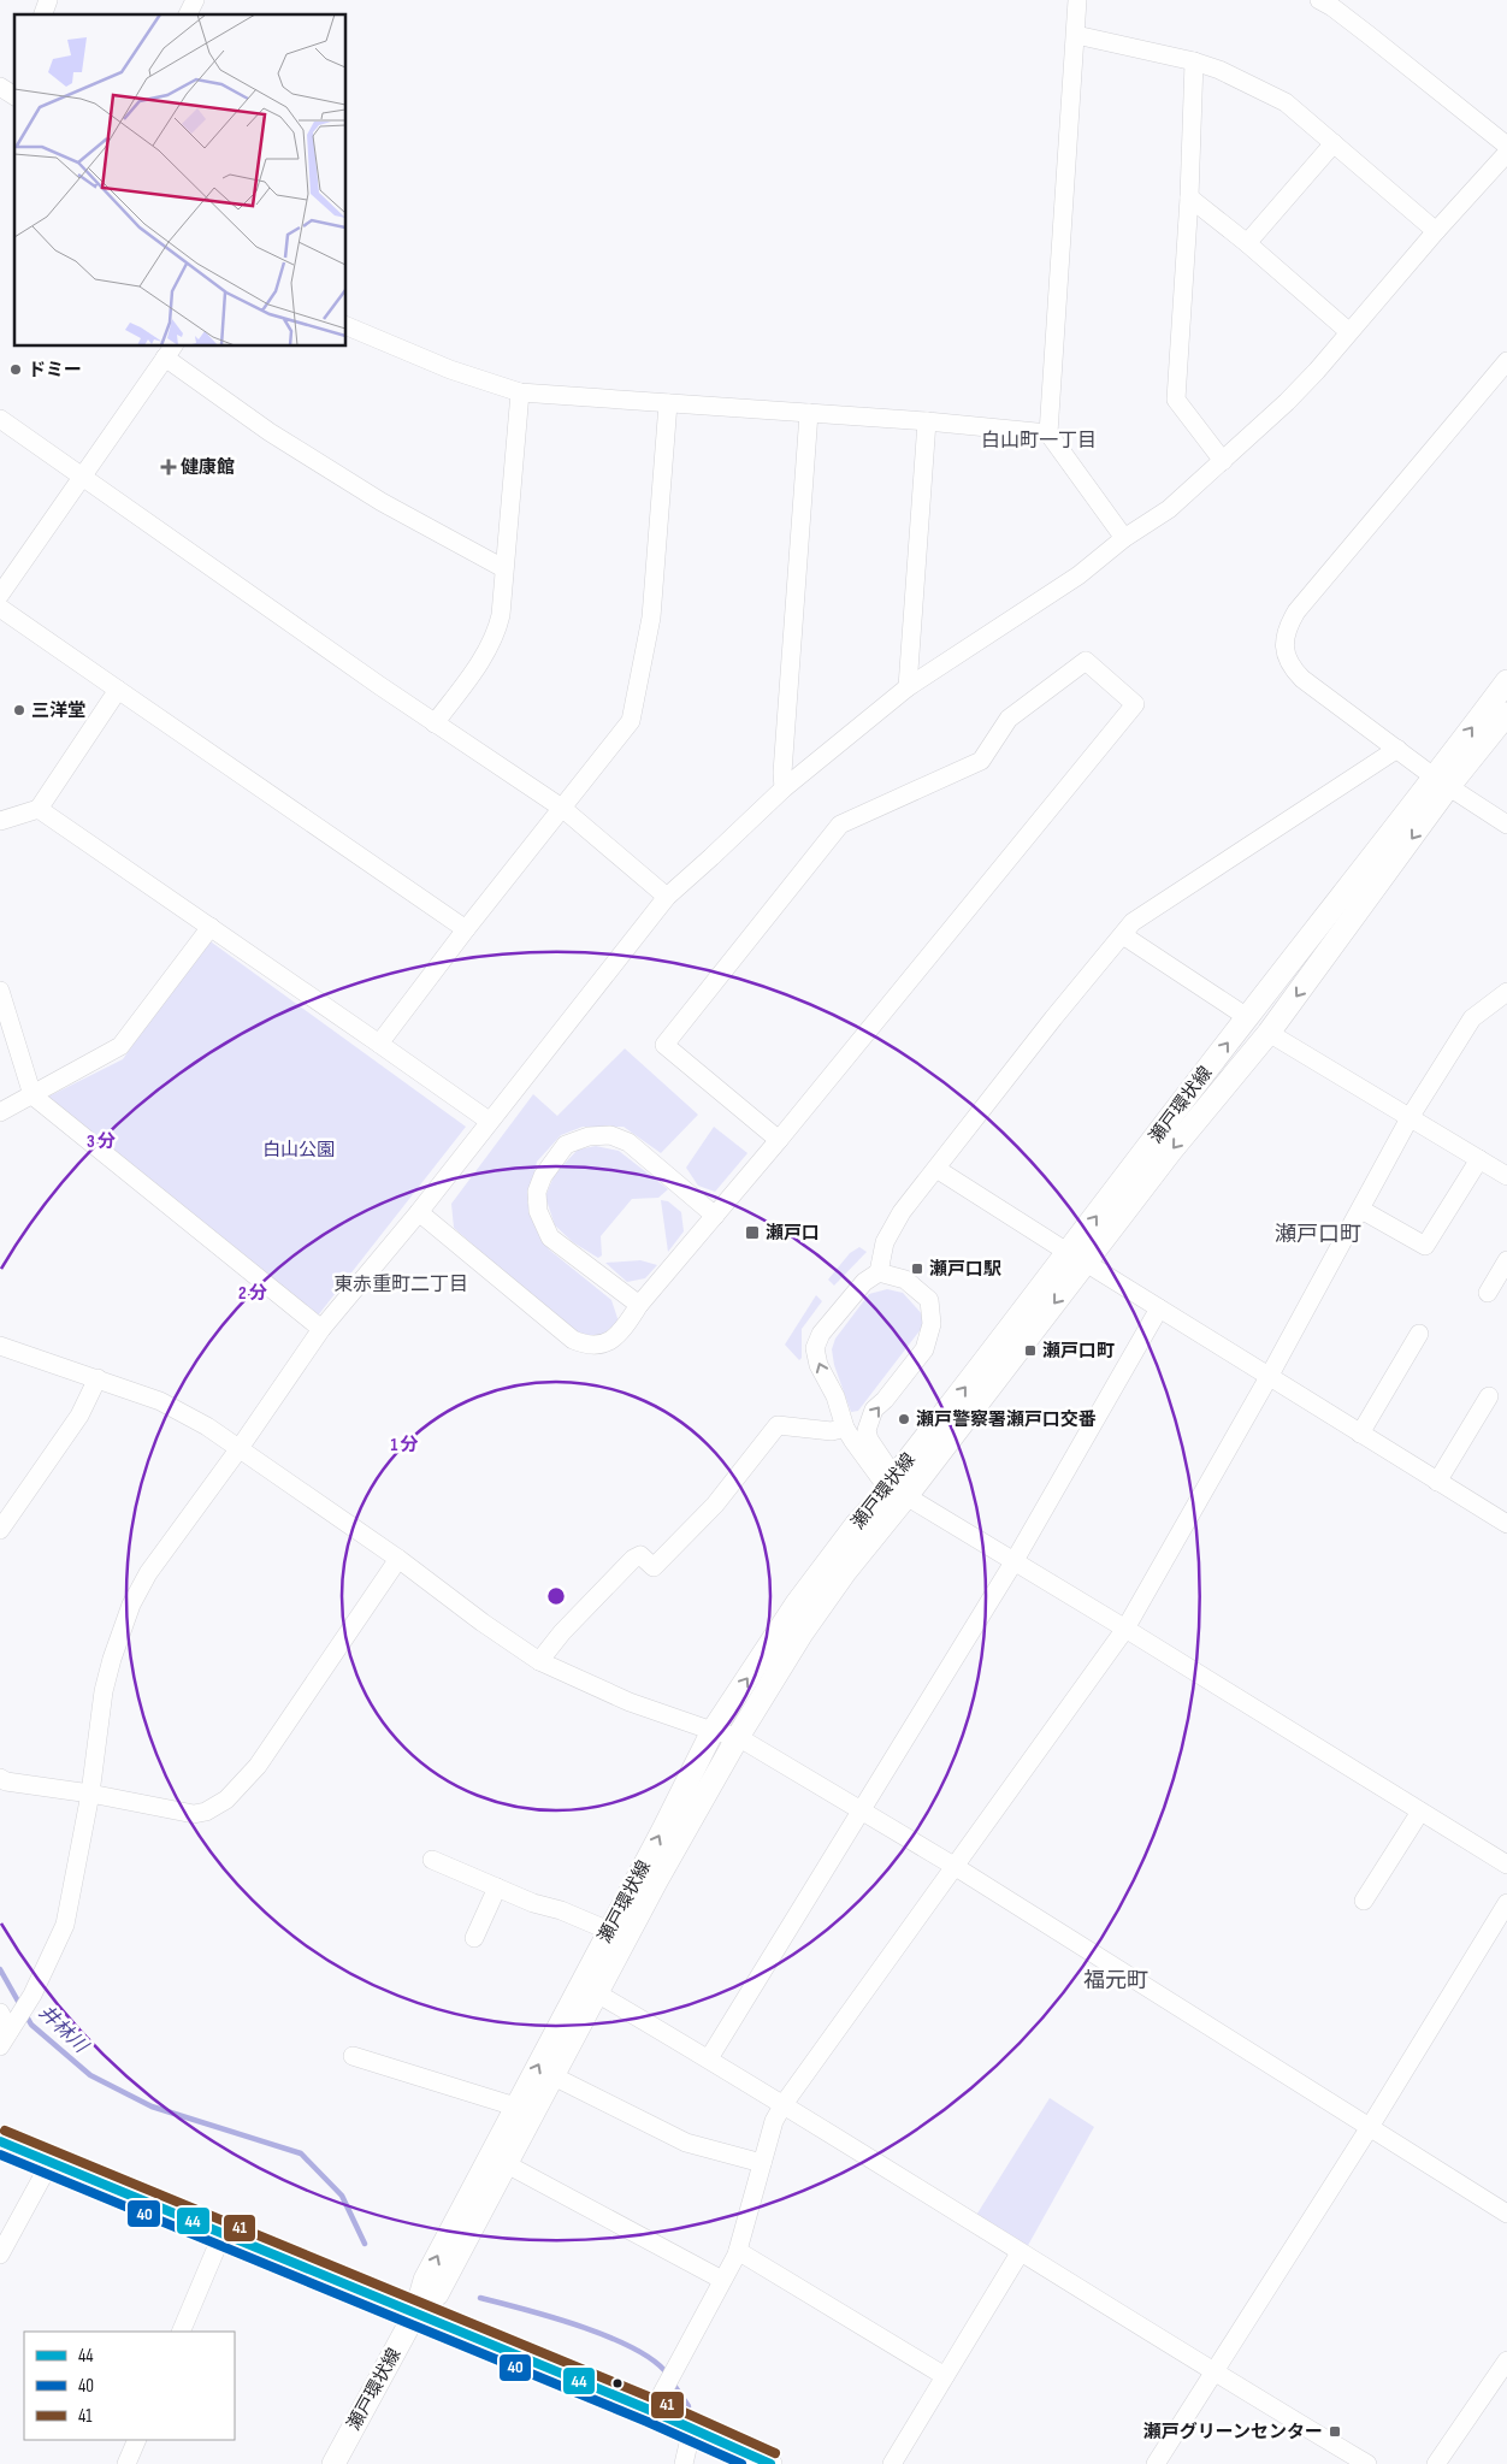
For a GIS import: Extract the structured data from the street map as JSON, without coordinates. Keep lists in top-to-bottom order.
{
  "streets": {
    "main road": ["瀬戸環状線"]
  },
  "districts": [
    "白山町一丁目",
    "瀬戸口町",
    "東赤重町二丁目",
    "福元町"
  ],
  "water": ["井林川"],
  "parks": ["白山公園"],
  "places": {
    "other": ["ドミー", "三洋堂", "瀬戸警察署瀬戸口交番"],
    "health": ["健康館"],
    "transit": [
      "瀬戸口",
      "瀬戸口駅",
      "瀬戸口町",
      "瀬戸グリーンセンター"
    ]
  },
  "lines": ["transit line 41", "transit line 44", "transit line 40"],
  "legend": ["44", "40", "41"],
  "rings": ["3 分", "2 分", "1 分"]
}
